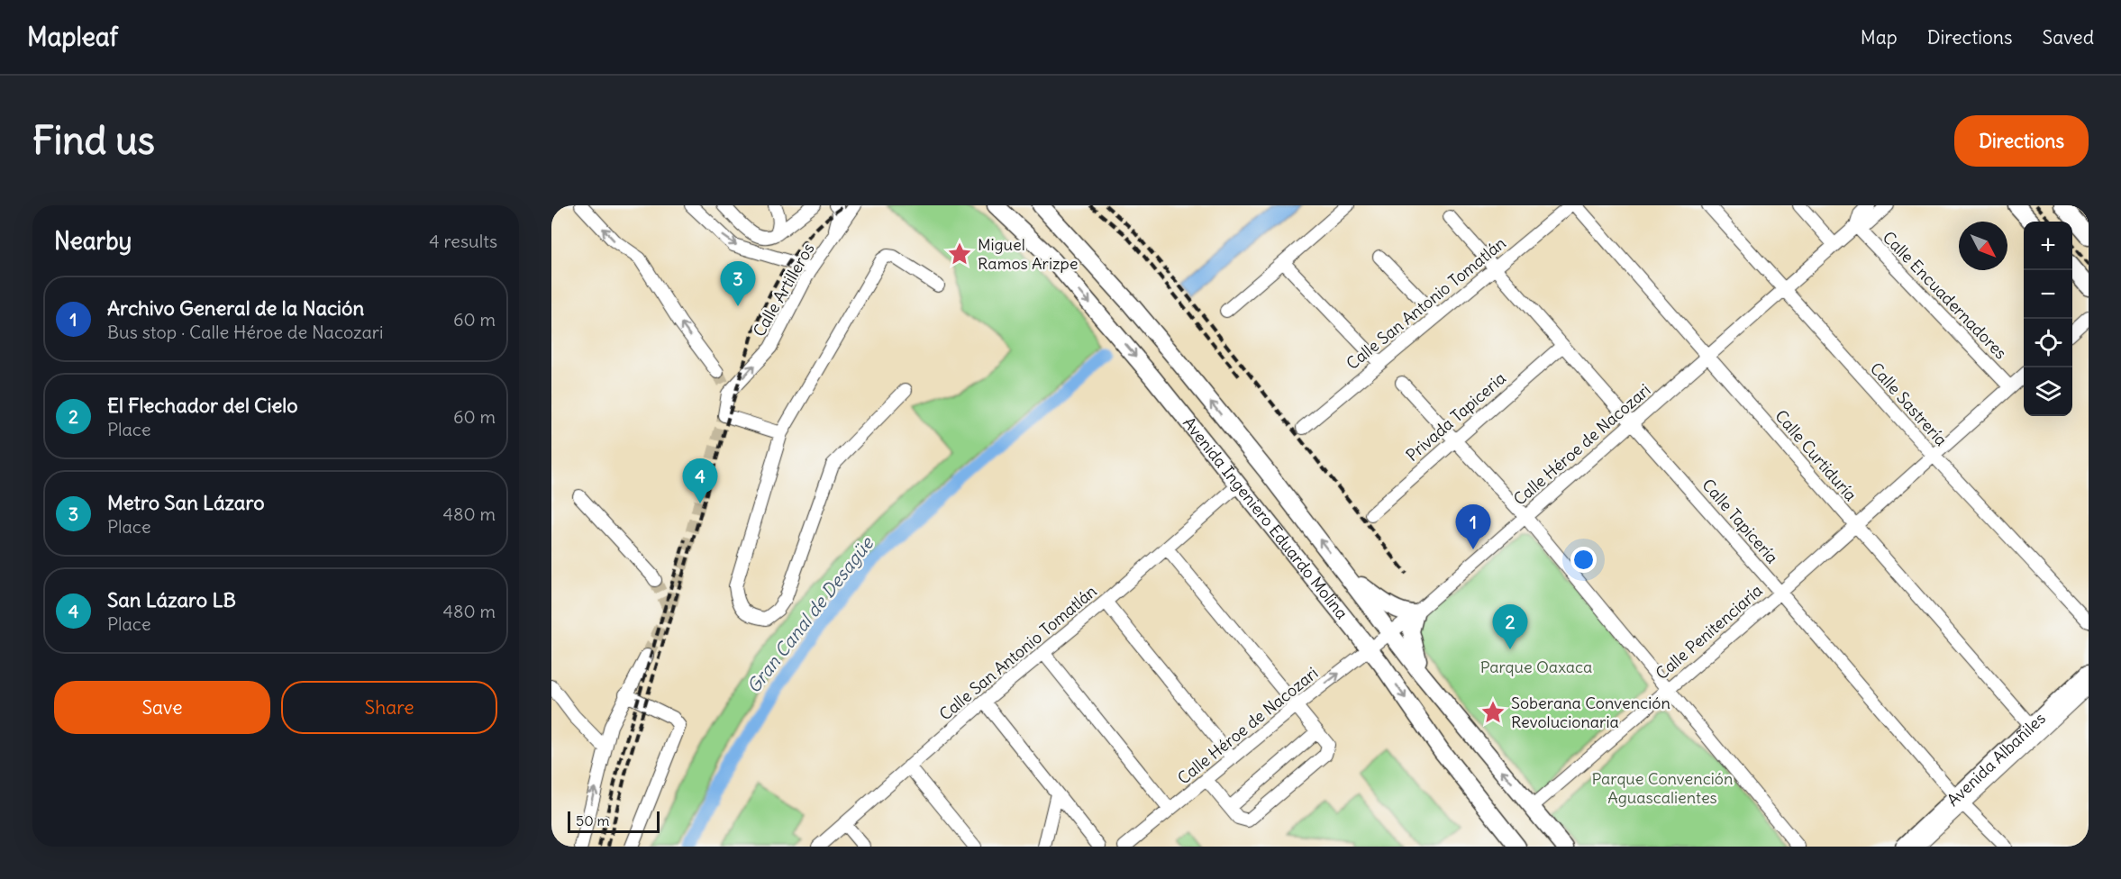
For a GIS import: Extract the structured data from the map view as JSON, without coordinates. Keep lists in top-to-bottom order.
{
  "streets": {
    "main road": ["Avenida Ingeniero Eduardo Molina", "Avenida Albañiles"],
    "street": [
      "Calle Artilleros",
      "Calle Encuadernadores",
      "Calle San Antonio Tomatlán",
      "Calle Sastrería",
      "Privada Tapiceria",
      "Calle Héroe de Nacozari",
      "Calle Curtiduría",
      "Calle Tapicería",
      "Calle Penitenciaría"
    ]
  },
  "crossings": [
    ["Calle Encuadernadores", "Calle Héroe de Nacozari"],
    ["Calle Encuadernadores", "Calle Penitenciaría"],
    ["Calle San Antonio Tomatlán", "Avenida Ingeniero Eduardo Molina"],
    ["Calle San Antonio Tomatlán", "Calle Tapicería"],
    ["Calle Sastrería", "Calle Héroe de Nacozari"],
    ["Calle Sastrería", "Calle Penitenciaría"],
    ["Privada Tapiceria", "Calle Tapicería"],
    ["Calle Héroe de Nacozari", "Calle Curtiduría"],
    ["Calle Héroe de Nacozari", "Avenida Ingeniero Eduardo Molina"],
    ["Calle Héroe de Nacozari", "Calle Tapicería"],
    ["Calle Curtiduría", "Calle Penitenciaría"],
    ["Calle Curtiduría", "Avenida Albañiles"],
    ["Avenida Ingeniero Eduardo Molina", "Calle Penitenciaría"],
    ["Calle Tapicería", "Calle Penitenciaría"],
    ["Calle Tapicería", "Avenida Albañiles"]
  ],
  "water": ["Gran Canal de Desagüe"],
  "parks": ["Parque Oaxaca", "Parque Convención Aguascalientes"],
  "places": {
    "place": ["Miguel Ramos Arizpe", "Soberana Convención Revolucionaria"]
  },
  "scale_bar": "50 m",
  "north": "bottom right",
  "page": {
    "header": "Mapleaf",
    "nav": ["Map", "Directions", "Saved"],
    "buttons": [
      "Directions",
      ["Save", "Share"]
    ],
    "title": "Find us",
    "heading": ["Nearby", "4 results"],
    "map_buttons": ["+", "−"],
    "pins": [
      "3",
      "4",
      "1",
      "2"
    ],
    "list": [
      {
        "mark": "1",
        "name": "Archivo General de la Nación",
        "note": "Bus stop · Calle Héroe de Nacozari",
        "value": "60 m"
      },
      {
        "mark": "2",
        "name": "El Flechador del Cielo",
        "note": "Place",
        "value": "60 m"
      },
      {
        "mark": "3",
        "name": "Metro San Lázaro",
        "note": "Place",
        "value": "480 m"
      },
      {
        "mark": "4",
        "name": "San Lázaro LB",
        "note": "Place",
        "value": "480 m"
      }
    ],
    "scale": "50 m"
  }
}
